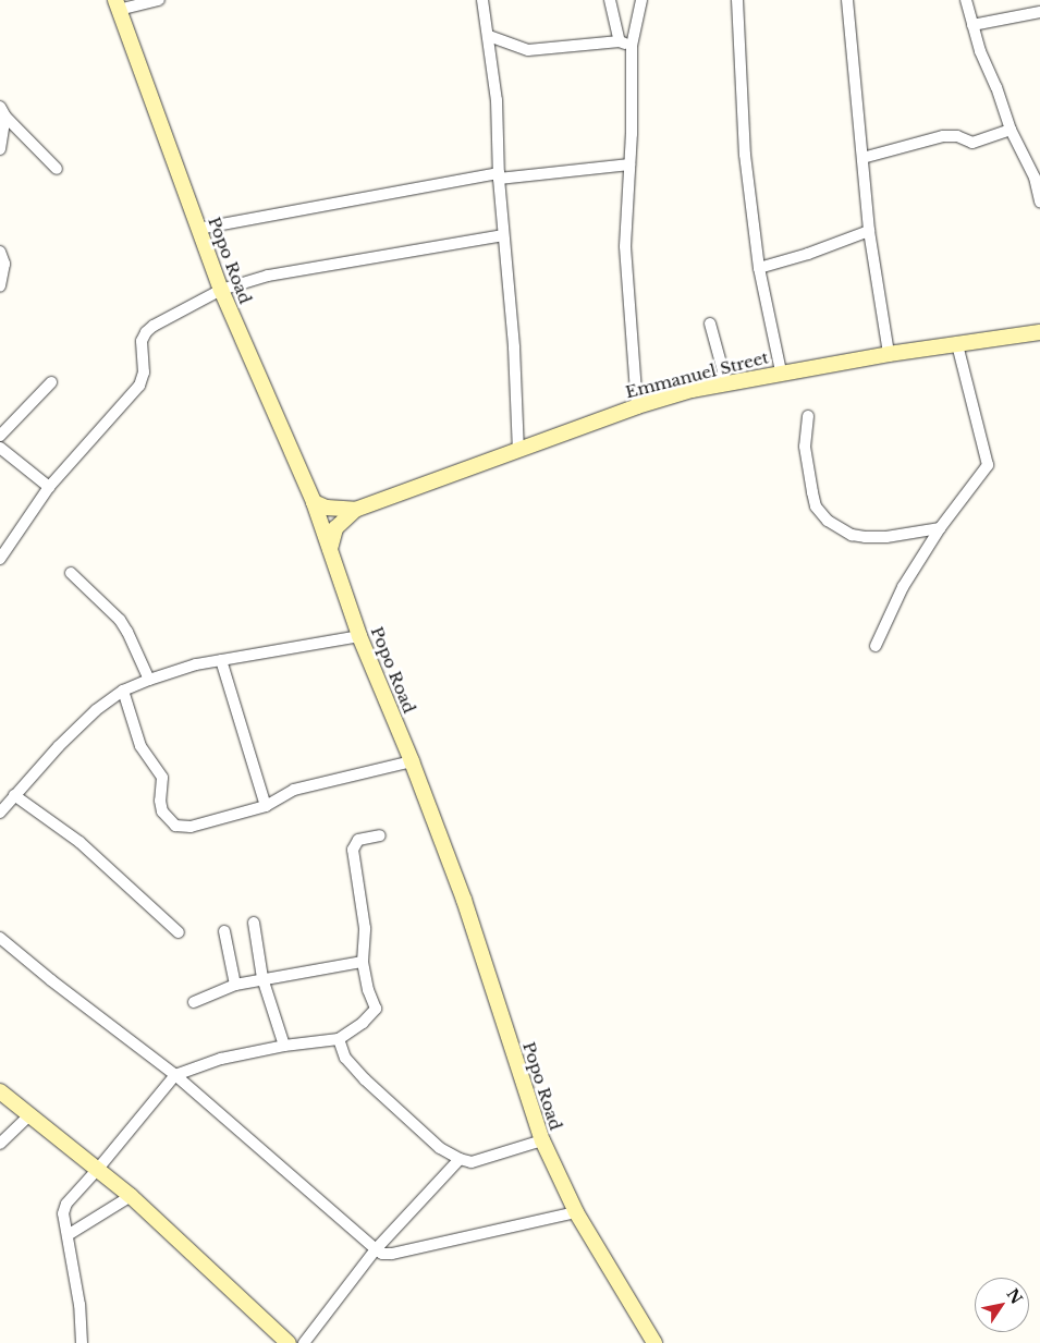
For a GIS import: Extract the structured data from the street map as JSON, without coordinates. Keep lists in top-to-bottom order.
{
  "streets": {
    "main road": ["Popo Road", "Emmanuel Street"]
  },
  "crossings": [
    ["Popo Road", "Emmanuel Street"]
  ],
  "north": "top right"
}
